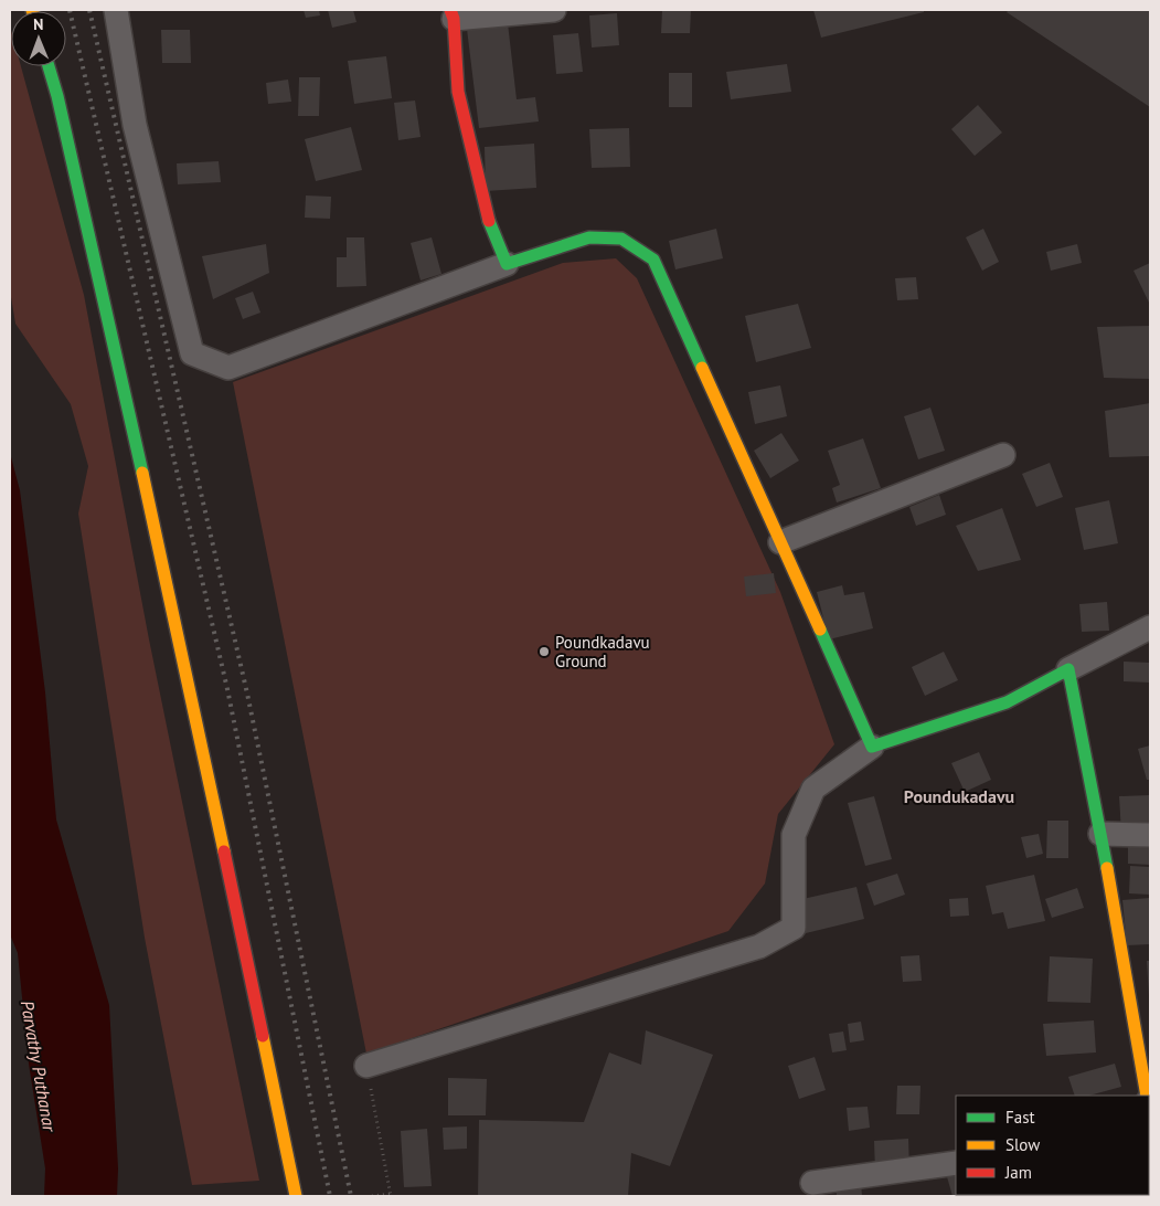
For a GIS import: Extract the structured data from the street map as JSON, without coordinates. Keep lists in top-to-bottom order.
{
  "districts": ["Poundukadavu"],
  "water": ["Parvathy Puthanar"],
  "places": ["Poundkadavu Ground"],
  "legend": ["Fast", "Slow", "Jam"],
  "north": "top"
}
